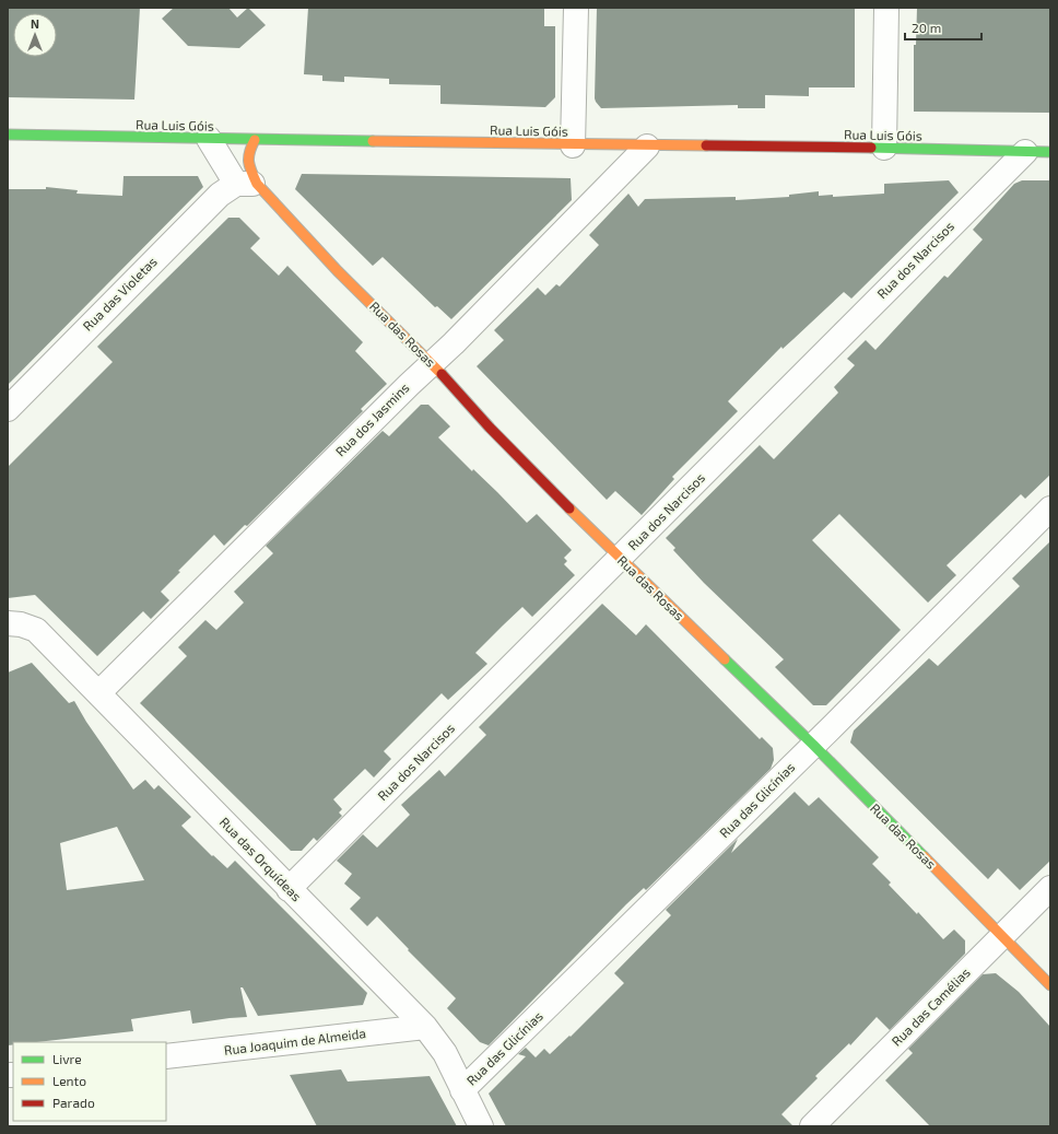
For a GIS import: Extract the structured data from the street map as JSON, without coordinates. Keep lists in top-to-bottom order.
{
  "streets": {
    "street": [
      "Rua Luis Góis",
      "Rua dos Narcisos",
      "Rua das Violetas",
      "Rua das Rosas",
      "Rua dos Jasmins",
      "Rua das Glicínias",
      "Rua das Orquídeas",
      "Rua das Camélias",
      "Rua Joaquim de Almeida"
    ]
  },
  "crossings": [
    ["Rua Luis Góis", "Rua dos Narcisos"],
    ["Rua Luis Góis", "Rua das Rosas"],
    ["Rua Luis Góis", "Rua dos Jasmins"],
    ["Rua dos Narcisos", "Rua das Rosas"],
    ["Rua dos Narcisos", "Rua das Orquídeas"],
    ["Rua das Violetas", "Rua das Rosas"],
    ["Rua das Rosas", "Rua dos Jasmins"],
    ["Rua das Rosas", "Rua das Glicínias"],
    ["Rua das Rosas", "Rua das Camélias"],
    ["Rua dos Jasmins", "Rua das Orquídeas"],
    ["Rua das Glicínias", "Rua das Orquídeas"],
    ["Rua das Orquídeas", "Rua Joaquim de Almeida"]
  ],
  "legend": ["Livre", "Lento", "Parado"],
  "scale_bar": "20 m",
  "north": "top"
}
